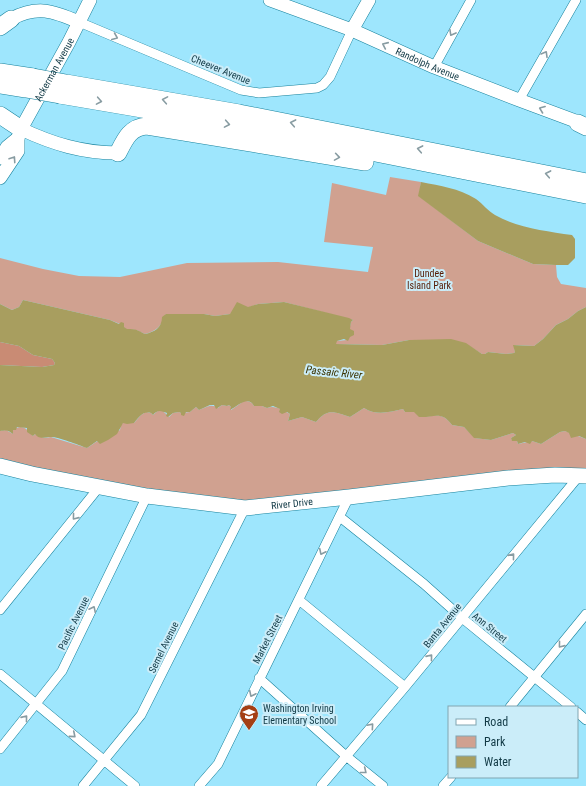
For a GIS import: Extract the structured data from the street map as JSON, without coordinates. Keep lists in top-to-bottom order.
{
  "streets": {
    "main road": ["River Drive"],
    "street": [
      "Randolph Avenue",
      "Ackerman Avenue",
      "Cheever Avenue",
      "Pacific Avenue",
      "Banta Avenue",
      "Ann Street",
      "Market Street",
      "Semel Avenue"
    ]
  },
  "crossings": [
    ["Randolph Avenue", "Cheever Avenue"],
    ["Ackerman Avenue", "Cheever Avenue"],
    ["River Drive", "Pacific Avenue"],
    ["River Drive", "Banta Avenue"],
    ["River Drive", "Market Street"],
    ["River Drive", "Semel Avenue"],
    ["Banta Avenue", "Ann Street"],
    ["Ann Street", "Market Street"]
  ],
  "one_way": [
    "Randolph Avenue",
    "Cheever Avenue",
    "Banta Avenue",
    "Market Street"
  ],
  "water": ["Passaic River"],
  "parks": ["Dundee Island Park"],
  "places": {
    "school or university": ["Washington Irving Elementary School"]
  },
  "legend": ["Road", "Park", "Water"]
}
